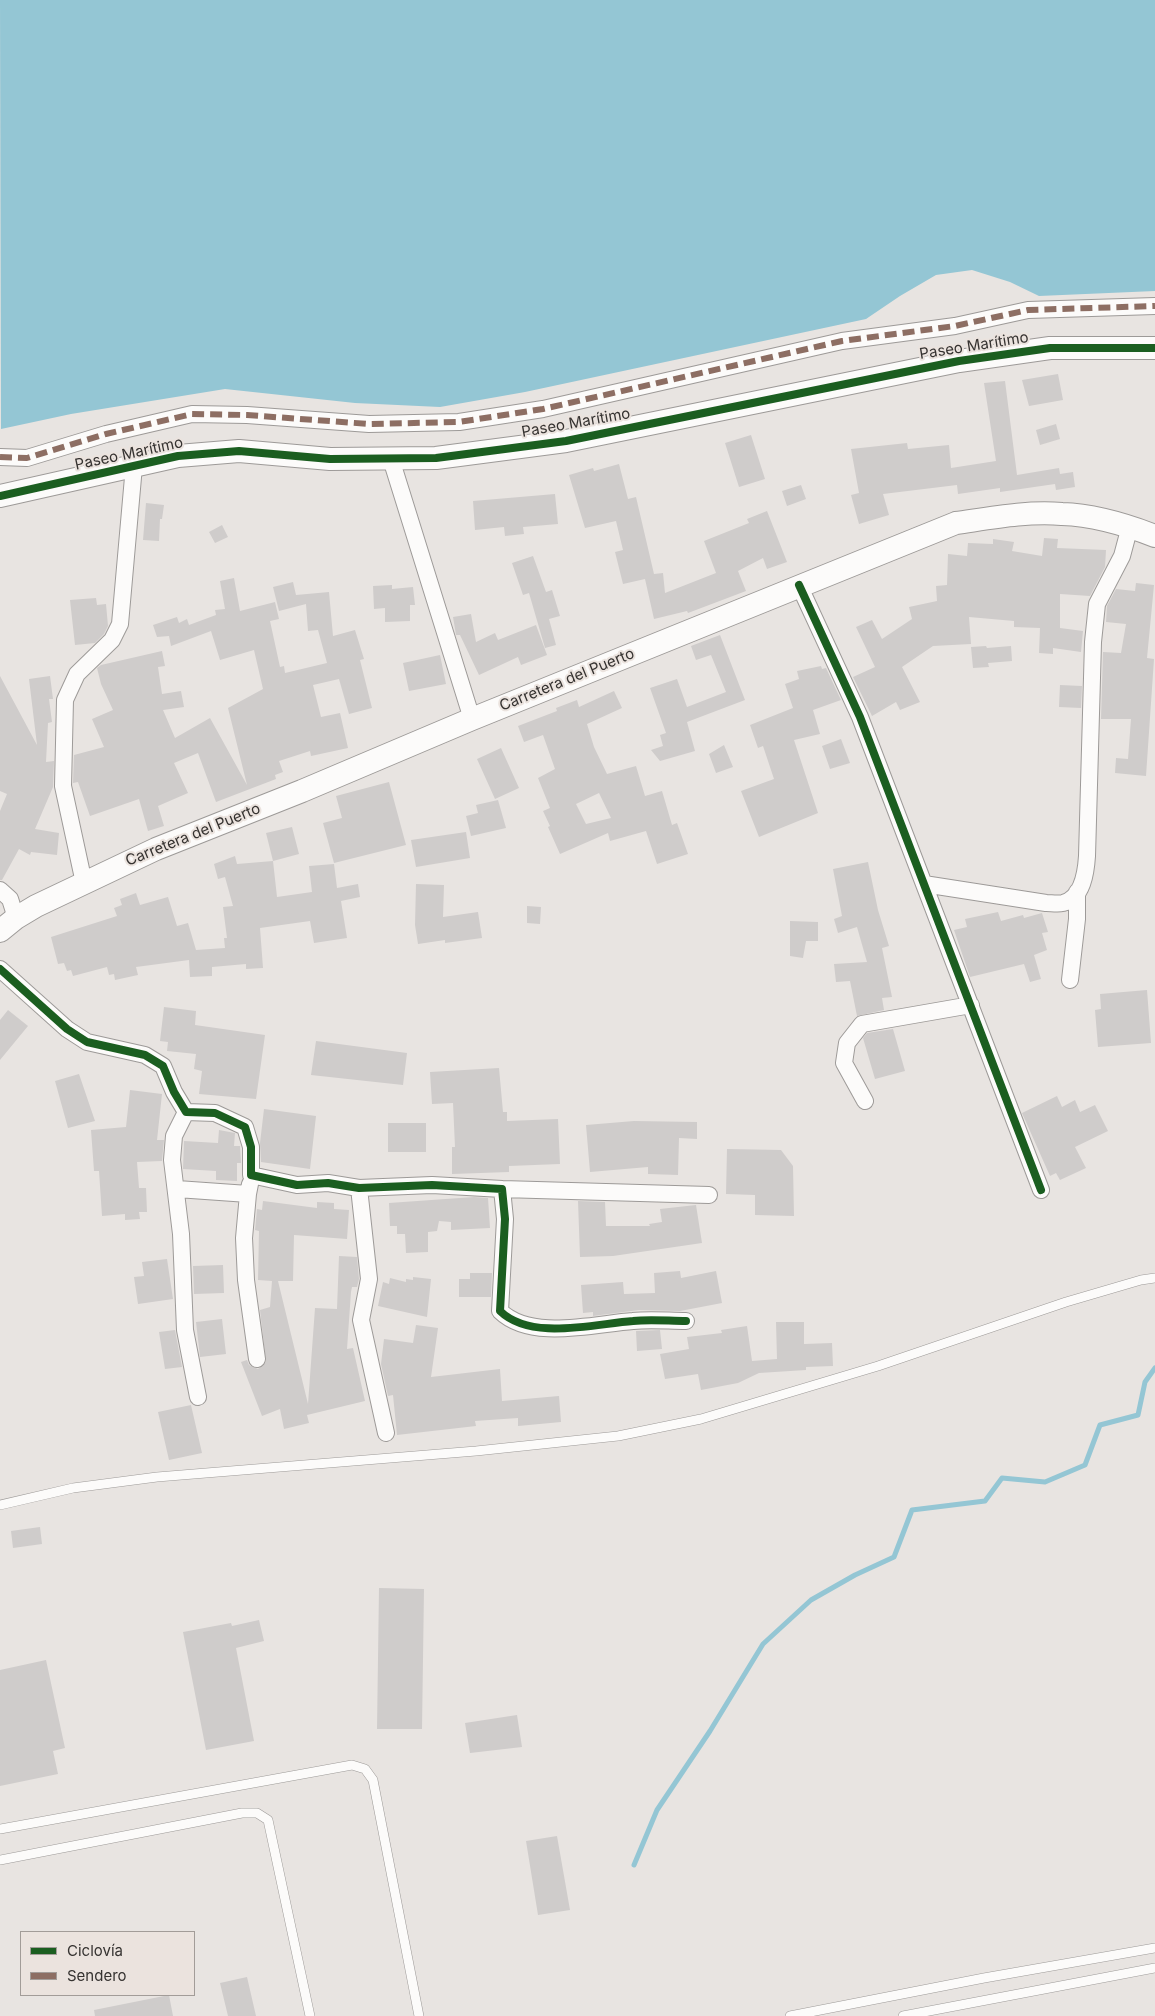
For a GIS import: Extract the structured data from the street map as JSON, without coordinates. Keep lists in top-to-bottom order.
{
  "streets": {
    "main road": ["Paseo Marítimo", "Carretera del Puerto"]
  },
  "legend": ["Ciclovía", "Sendero"]
}
